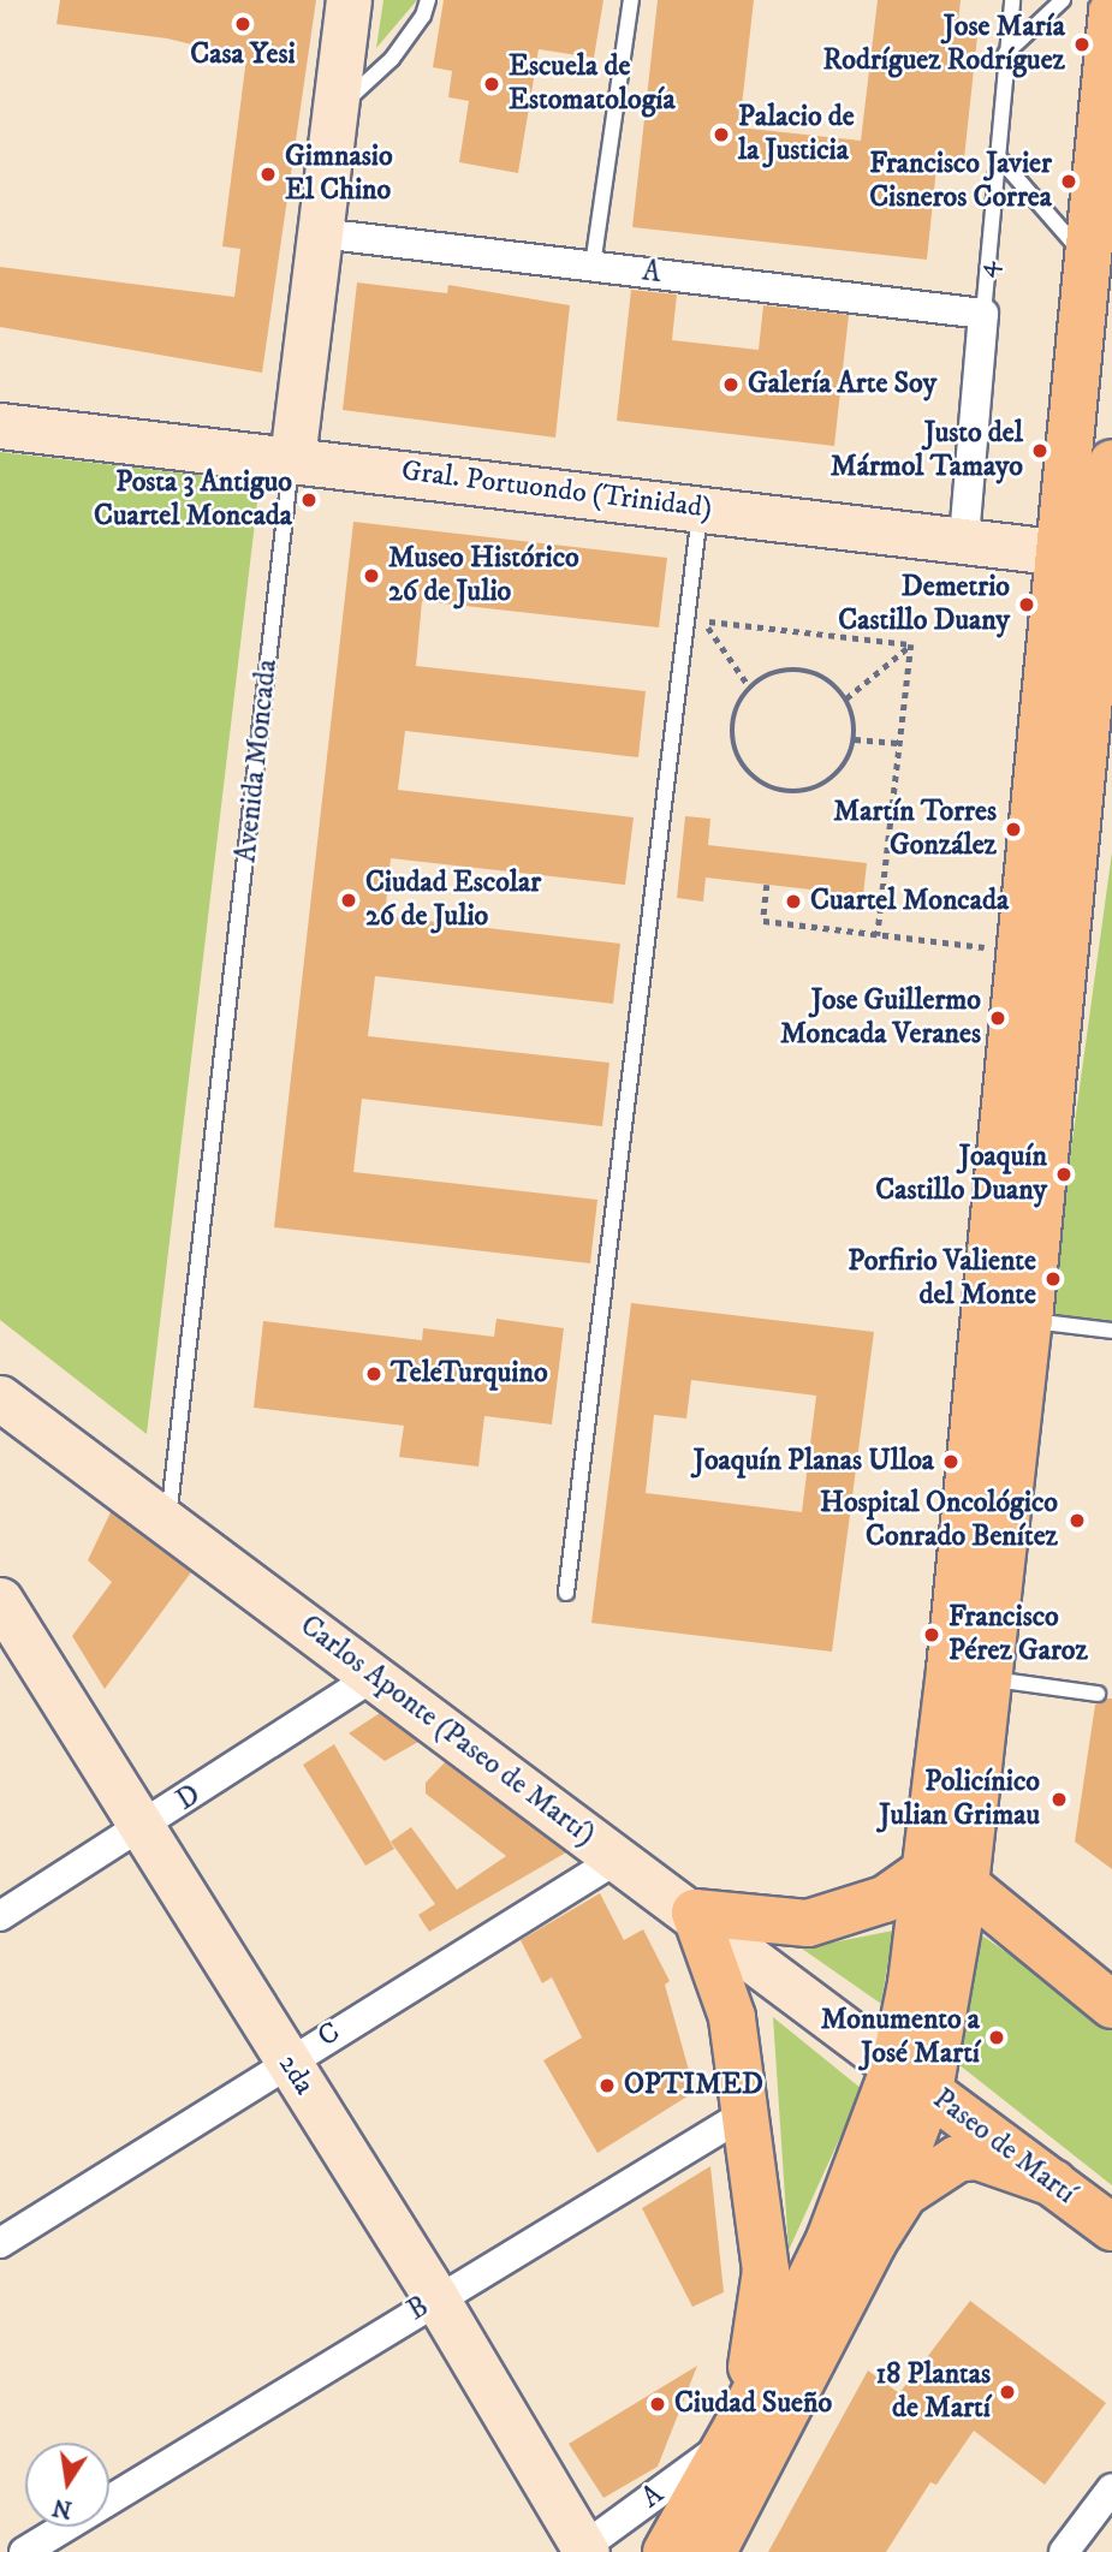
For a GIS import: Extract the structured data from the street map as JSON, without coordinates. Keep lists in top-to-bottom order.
{
  "streets": {
    "main road": ["Paseo de Martí"],
    "street": [
      "4",
      "A",
      "Gral. Portuondo (Trinidad)",
      "Avenida Moncada",
      "Carlos Aponte (Paseo de Martí)",
      "D",
      "C",
      "2da",
      "B"
    ]
  },
  "crossings": [
    ["4", "A"],
    ["4", "Gral. Portuondo (Trinidad)"],
    ["A", "Avenida Moncada"],
    ["A", "2da"],
    ["Gral. Portuondo (Trinidad)", "Avenida Moncada"],
    ["Avenida Moncada", "Carlos Aponte (Paseo de Martí)"],
    ["Carlos Aponte (Paseo de Martí)", "D"],
    ["Carlos Aponte (Paseo de Martí)", "C"],
    ["Carlos Aponte (Paseo de Martí)", "Paseo de Martí"],
    ["D", "2da"],
    ["C", "2da"],
    ["2da", "B"]
  ],
  "places": [
    "Casa Yesi",
    "Jose María Rodríguez Rodríguez",
    "Escuela de Estomatología",
    "Palacio de la Justicia",
    "Gimnasio El Chino",
    "Francisco Javier Cisneros Correa",
    "Galería Arte Soy",
    "Justo del Mármol Tamayo",
    "Posta 3 Antiguo Cuartel Moncada",
    "Museo Histórico 26 de Julio",
    "Demetrio Castillo Duany",
    "Martín Torres González",
    "Ciudad Escolar 26 de Julio",
    "Cuartel Moncada",
    "Jose Guillermo Moncada Veranes",
    "Joaquín Castillo Duany",
    "Porfirio Valiente del Monte",
    "TeleTurquino",
    "Joaquín Planas Ulloa",
    "Hospital Oncológico Conrado Benítez",
    "Francisco Pérez Garoz",
    "Policínico Julian Grimau",
    "Monumento a José Martí",
    "OPTIMED",
    "18 Plantas de Martí",
    "Ciudad Sueño"
  ],
  "north": "bottom"
}
